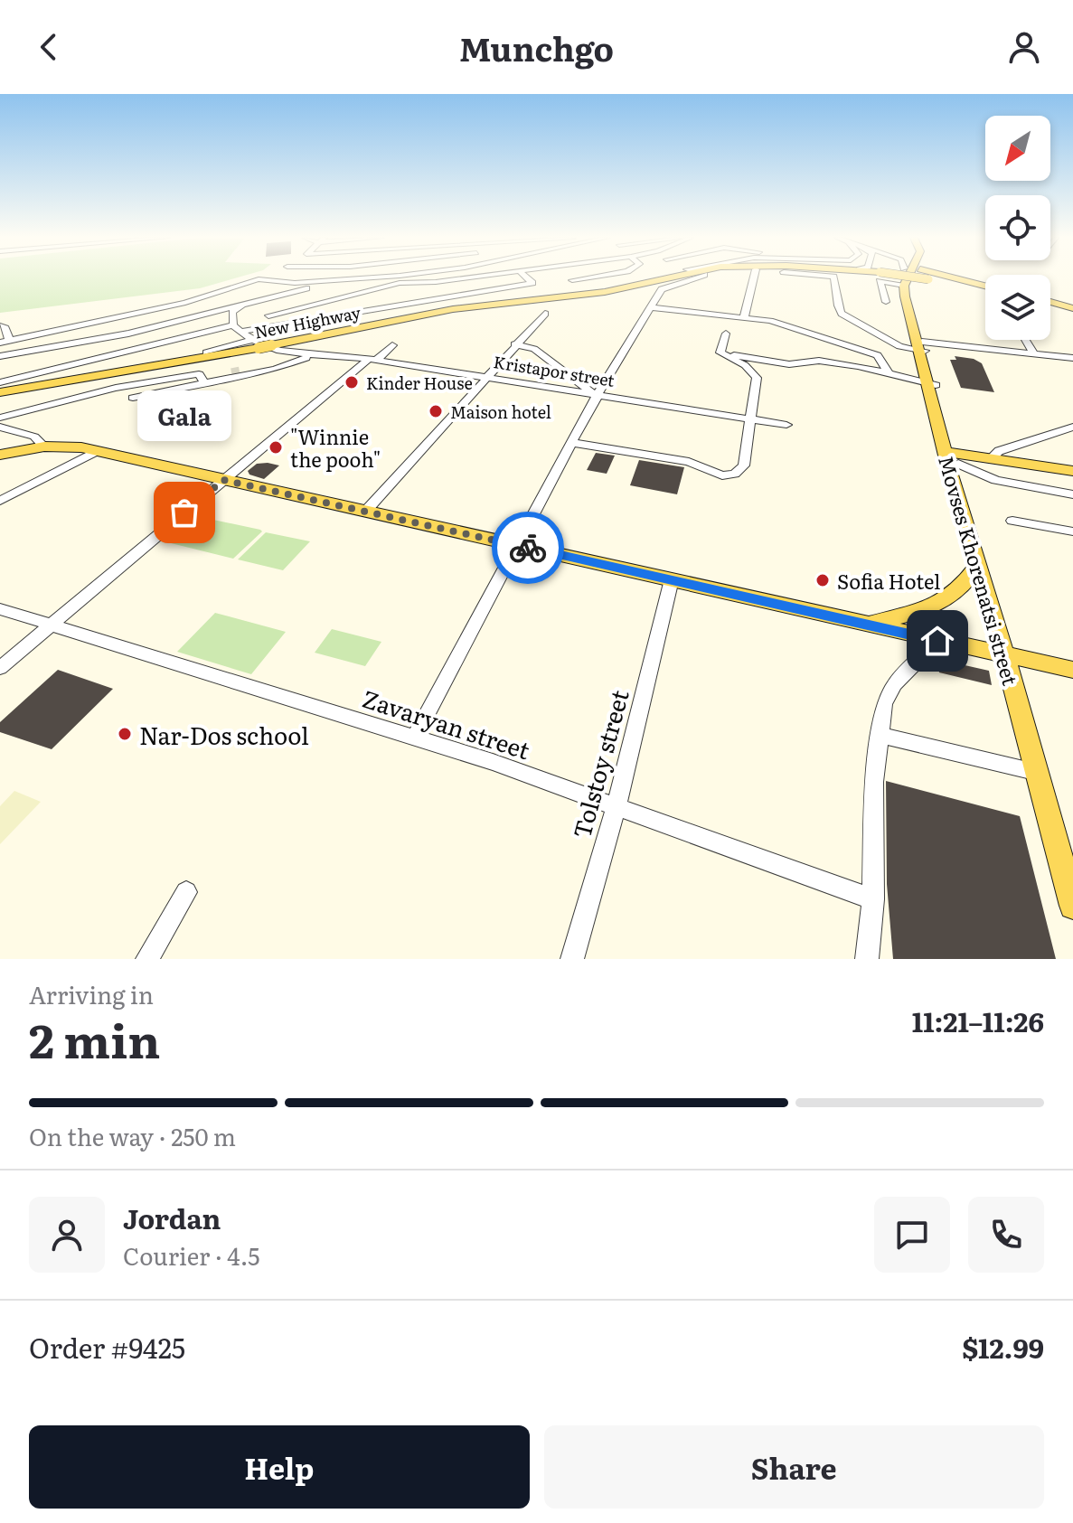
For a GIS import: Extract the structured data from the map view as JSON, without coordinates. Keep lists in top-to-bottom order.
{
  "streets": {
    "main road": ["New Highway", "Movses Khorenatsi street"],
    "street": ["Kristapor street", "Zavaryan street", "Tolstoy street"]
  },
  "crossings": [
    ["New Highway", "Kristapor street"],
    ["Zavaryan street", "Tolstoy street"]
  ],
  "places": [
    "Kinder House",
    "Maison hotel",
    "\"Winnie the pooh\"",
    "Gala",
    "Sofia Hotel",
    "Nar-Dos school"
  ],
  "north": "bottom left",
  "page": {
    "header": "Munchgo",
    "bubble": "Gala",
    "heading": ["2 min", "Arriving in", "11:21–11:26"],
    "panel": [
      "Jordan",
      "Courier · 4.5",
      "Order #9425",
      "$12.99"
    ],
    "bar": "On the way · 250 m",
    "buttons": ["Help", "Share"]
  }
}
